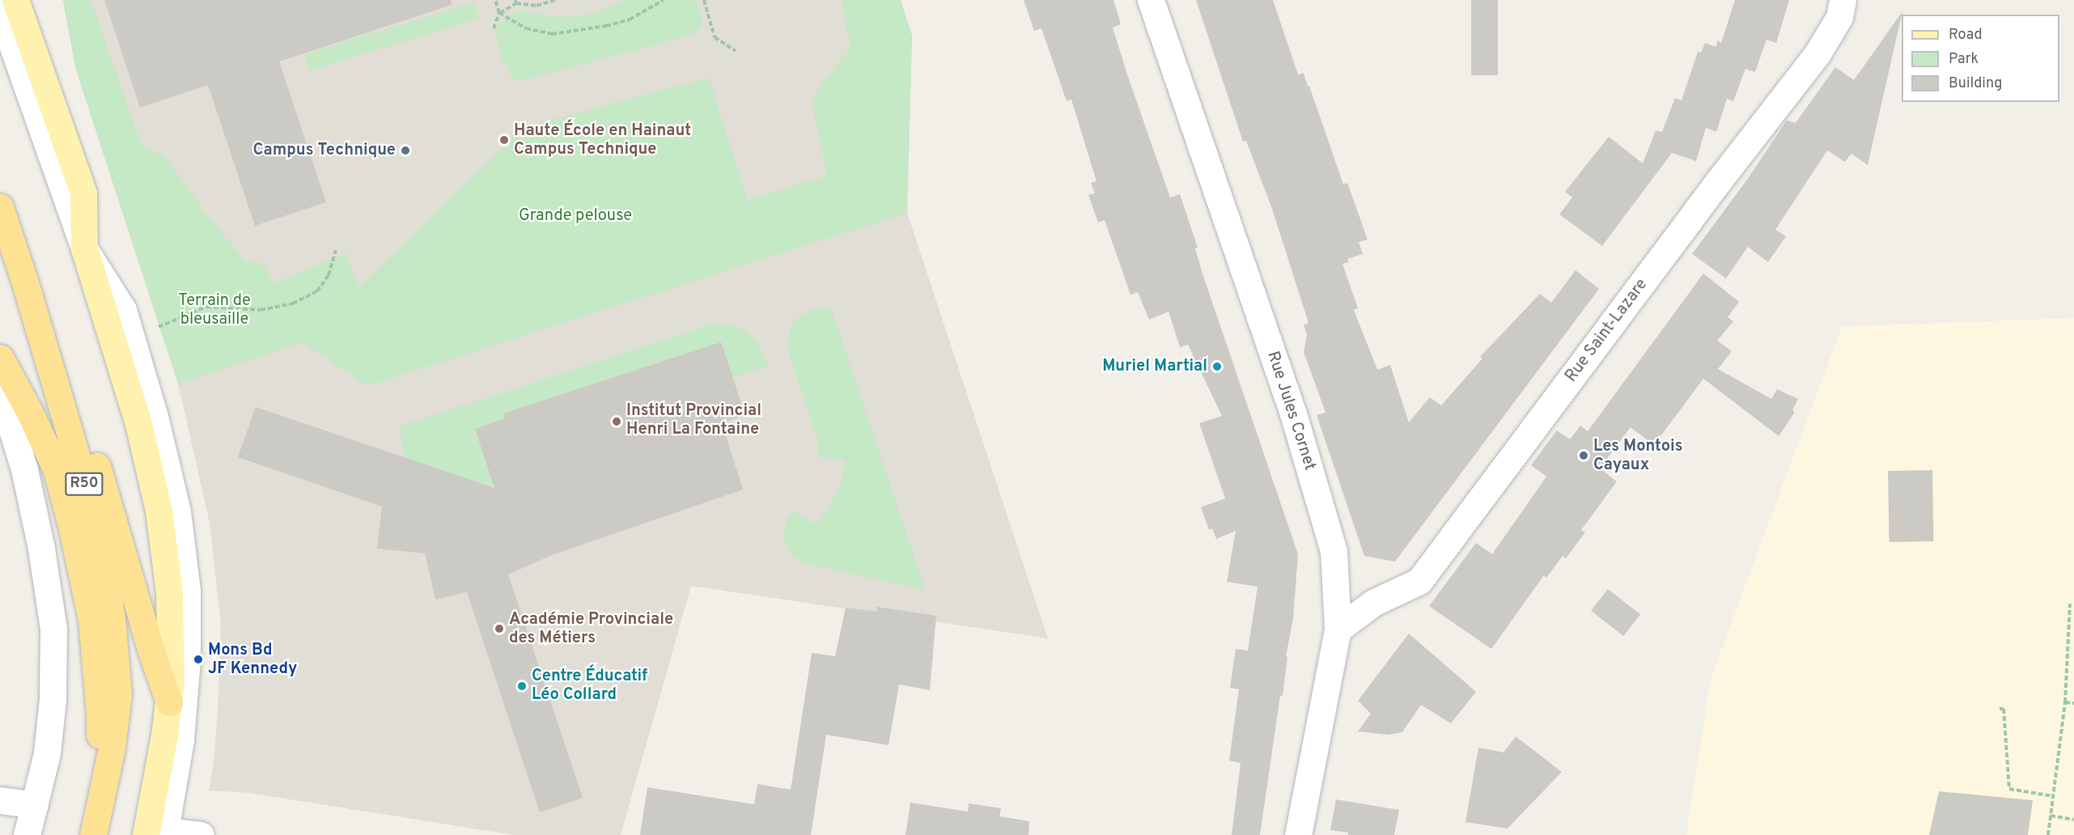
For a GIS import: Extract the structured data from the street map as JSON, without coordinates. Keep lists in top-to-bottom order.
{
  "streets": {
    "highway": ["R50"],
    "street": ["Rue Saint-Lazare", "Rue Jules Cornet"]
  },
  "crossings": [
    ["Rue Saint-Lazare", "Rue Jules Cornet"]
  ],
  "parks": ["Grande pelouse", "Terrain de bleusaille"],
  "places": [
    "Haute École en Hainaut Campus Technique",
    "Campus Technique",
    "Muriel Martial",
    "Institut Provincial Henri La Fontaine",
    "Les Montois Cayaux",
    "Académie Provinciale des Métiers",
    "Mons Bd JF Kennedy",
    "Centre Éducatif Léo Collard"
  ],
  "legend": ["Road", "Park", "Building"]
}
